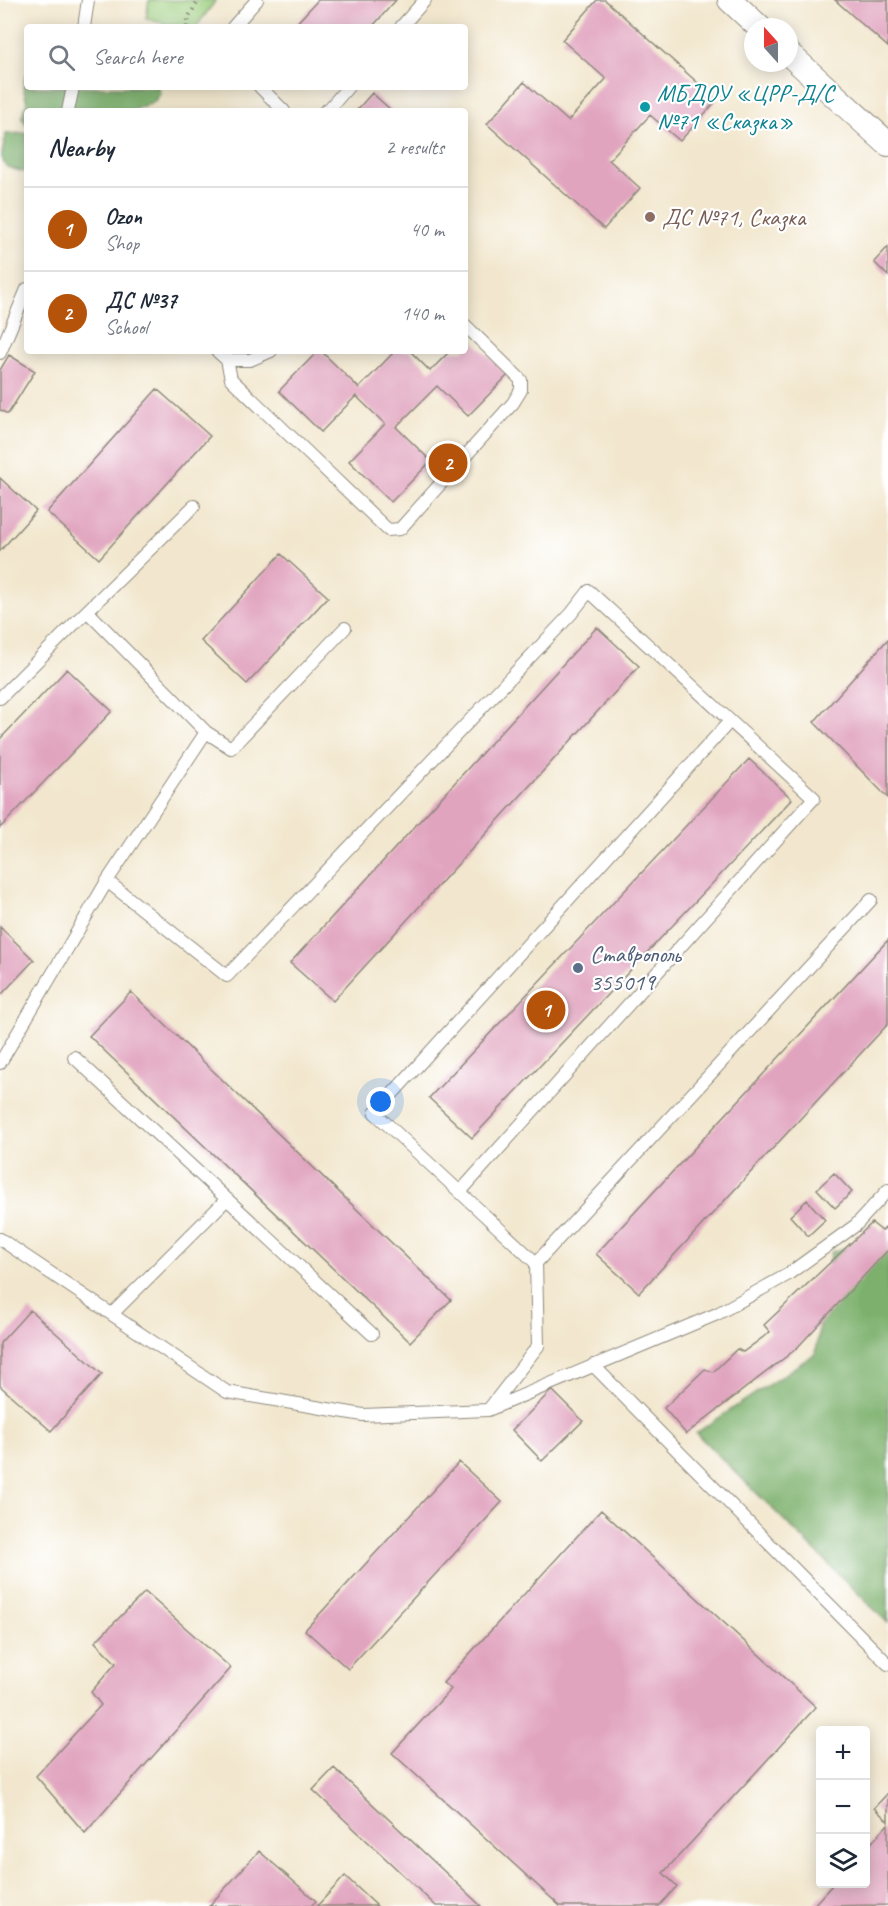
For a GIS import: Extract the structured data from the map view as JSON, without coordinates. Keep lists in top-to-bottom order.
{
  "places": ["МБДОУ «ЦРР-Д/С №71 «Сказка»", "ДС №71, Сказка", "Ставрополь 355019"],
  "north": "top",
  "page": {
    "search": "Search here",
    "heading": ["Nearby", "2 results"],
    "list": [
      {
        "mark": "1",
        "name": "Ozon",
        "note": "Shop",
        "value": "40 m"
      },
      {
        "mark": "2",
        "name": "ДС №37",
        "note": "School",
        "value": "140 m"
      }
    ],
    "pins": ["2", "1"],
    "map_buttons": ["+", "−"]
  }
}
